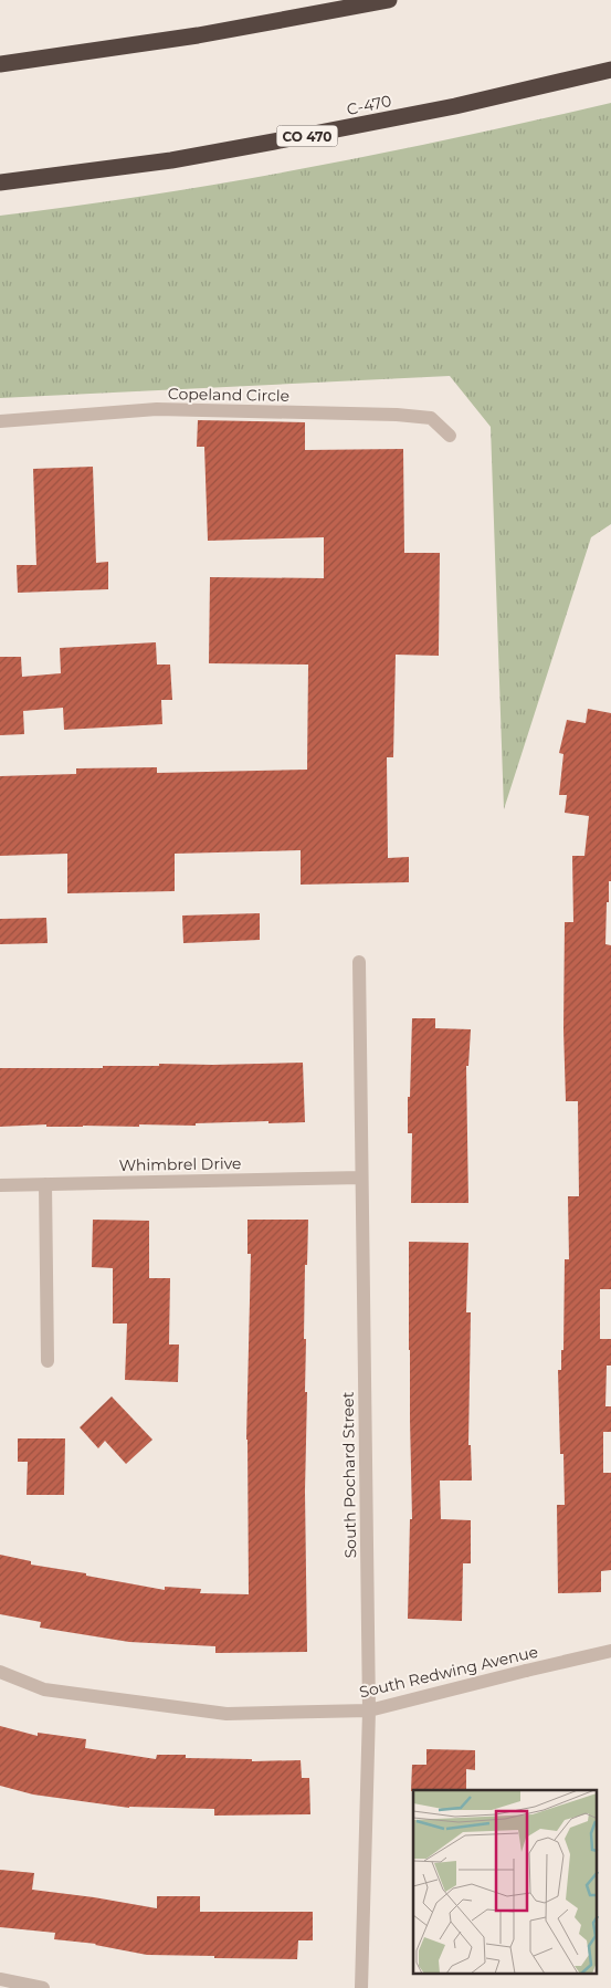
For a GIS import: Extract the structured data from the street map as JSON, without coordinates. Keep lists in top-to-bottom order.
{
  "streets": {
    "highway": ["C-470", "CO 470"],
    "street": [
      "Copeland Circle",
      "Whimbrel Drive",
      "South Pochard Street",
      "South Redwing Avenue"
    ]
  },
  "crossings": [
    ["Whimbrel Drive", "South Pochard Street"],
    ["South Pochard Street", "South Redwing Avenue"]
  ]
}
